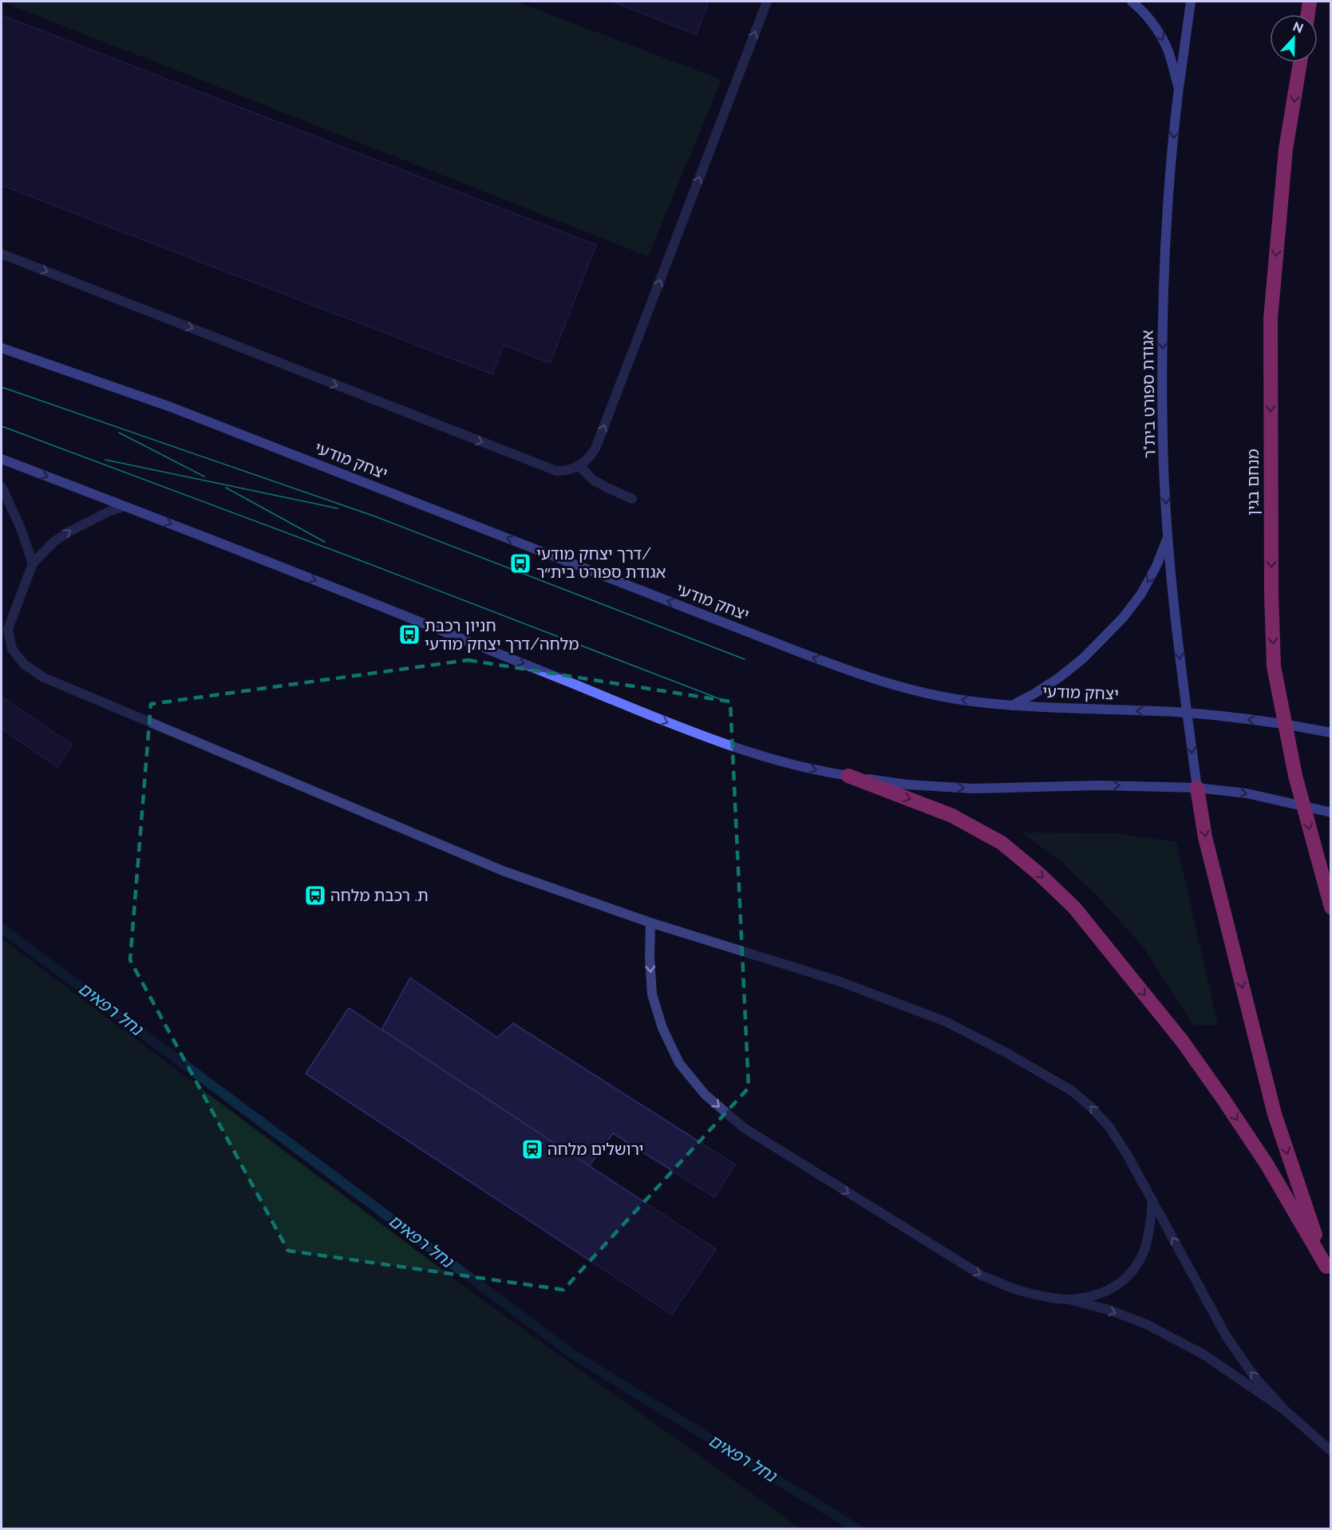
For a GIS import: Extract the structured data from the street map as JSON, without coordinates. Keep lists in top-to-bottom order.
{
  "streets": {
    "highway": ["מנחם בגין"],
    "main road": ["אגודת ספורט בית\"ר", "יצחק מודעי"]
  },
  "crossings": [
    ["אגודת ספורט בית\"ר", "יצחק מודעי"]
  ],
  "one_way": ["אגודת ספורט בית\"ר", "יצחק מודעי", "מנחם בגין"],
  "water": ["נחל רפאים"],
  "places": {
    "bus stop": ["דרך יצחק מודעי/ אגודת ספורט בית״ר", "חניון רכבת מלחה/דרך יצחק מודעי", "ת. רכבת מלחה"],
    "station": ["ירושלים מלחה"]
  },
  "north": "top"
}
